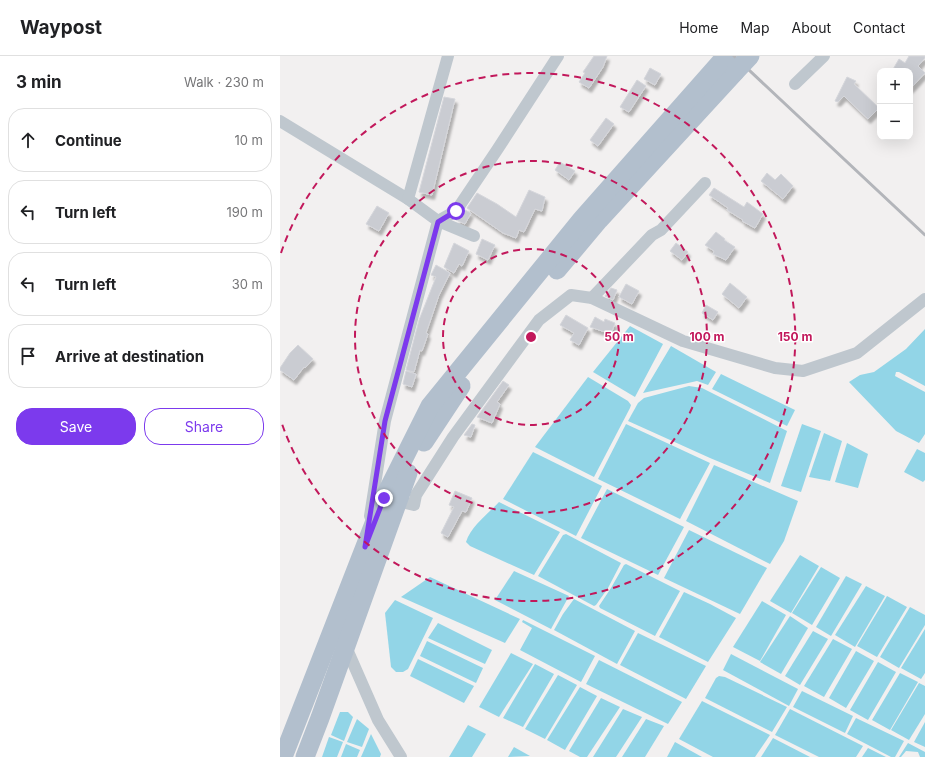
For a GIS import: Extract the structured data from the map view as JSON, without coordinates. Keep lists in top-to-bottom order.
{
  "page": {
    "header": "Waypost",
    "nav": [
      "Home",
      "Map",
      "About",
      "Contact"
    ],
    "heading": ["3 min", "Walk · 230 m"],
    "map_buttons": ["+", "−"],
    "list": [
      ["Continue", "10 m"],
      ["Turn left", "190 m"],
      ["Turn left", "30 m"],
      "Arrive at destination"
    ],
    "buttons": ["Save", "Share"]
  },
  "rings": ["50 m", "100 m", "150 m"]
}
